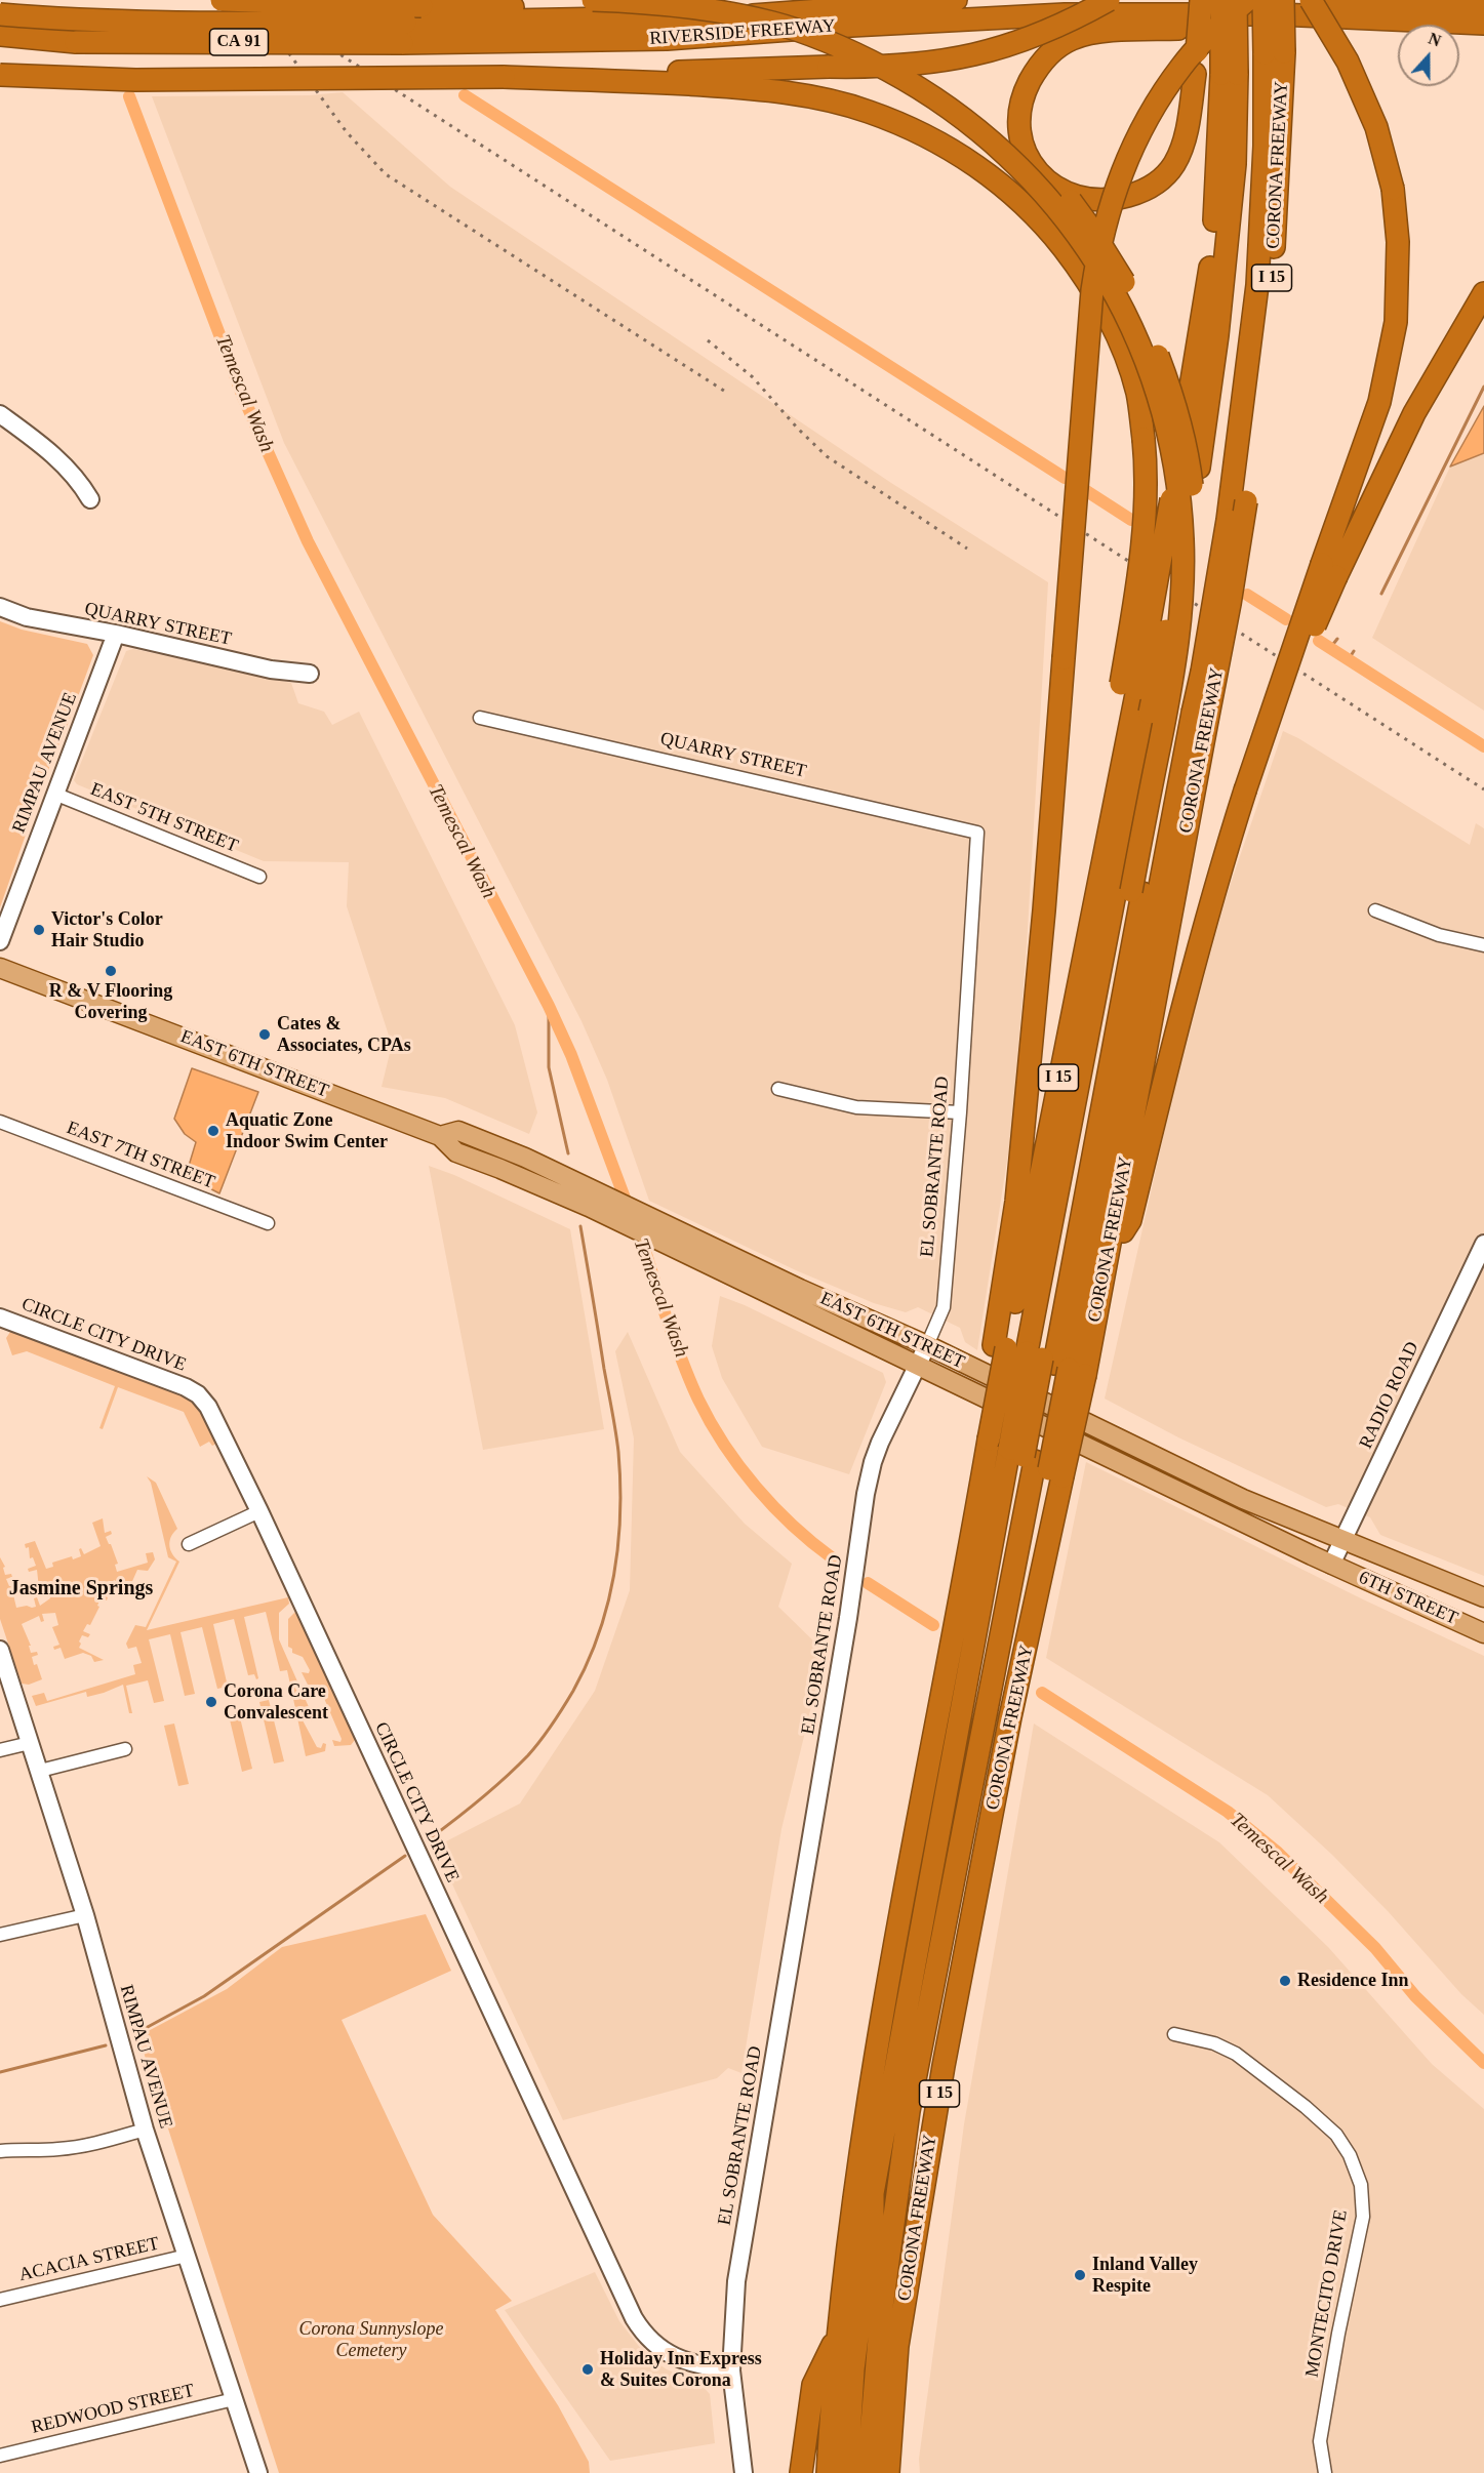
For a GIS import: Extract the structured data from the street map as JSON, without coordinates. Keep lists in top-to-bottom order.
{
  "streets": {
    "highway": [
      "RIVERSIDE FREEWAY",
      "CA 91",
      "CORONA FREEWAY",
      "I 15"
    ],
    "main road": ["EAST 6TH STREET", "6TH STREET"],
    "street": [
      "QUARRY STREET",
      "RIMPAU AVENUE",
      "EAST 5TH STREET",
      "EAST 7TH STREET",
      "EL SOBRANTE ROAD",
      "CIRCLE CITY DRIVE",
      "RADIO ROAD",
      "ACACIA STREET",
      "MONTECITO DRIVE",
      "REDWOOD STREET"
    ]
  },
  "crossings": [
    ["QUARRY STREET", "RIMPAU AVENUE"],
    ["QUARRY STREET", "EL SOBRANTE ROAD"],
    ["RIMPAU AVENUE", "EAST 5TH STREET"],
    ["RIMPAU AVENUE", "ACACIA STREET"],
    ["RIMPAU AVENUE", "REDWOOD STREET"],
    ["EAST 6TH STREET", "EL SOBRANTE ROAD"],
    ["EAST 6TH STREET", "RADIO ROAD"],
    ["EAST 6TH STREET", "6TH STREET"],
    ["EL SOBRANTE ROAD", "CIRCLE CITY DRIVE"],
    ["RADIO ROAD", "6TH STREET"]
  ],
  "districts": ["Jasmine Springs"],
  "water": ["Temescal Wash"],
  "parks": ["Corona Sunnyslope Cemetery"],
  "places": [
    "Victor's Color Hair Studio",
    "R & V Flooring Covering",
    "Cates & Associates, CPAs",
    "Aquatic Zone Indoor Swim Center",
    "Corona Care Convalescent",
    "Residence Inn",
    "Inland Valley Respite",
    "Holiday Inn Express & Suites Corona"
  ],
  "north": "top"
}
